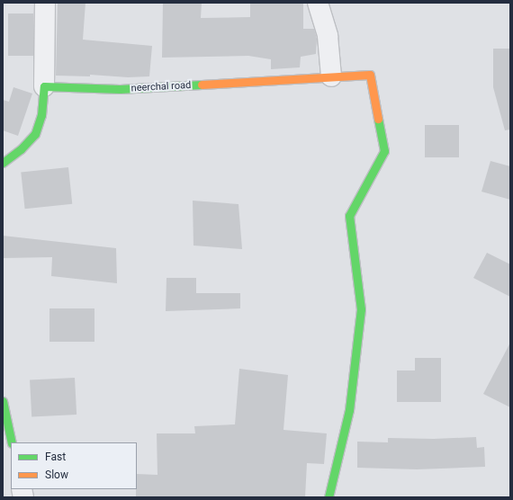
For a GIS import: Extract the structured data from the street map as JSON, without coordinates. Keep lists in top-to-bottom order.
{
  "streets": {
    "street": ["neerchal road"]
  },
  "legend": ["Fast", "Slow"]
}
